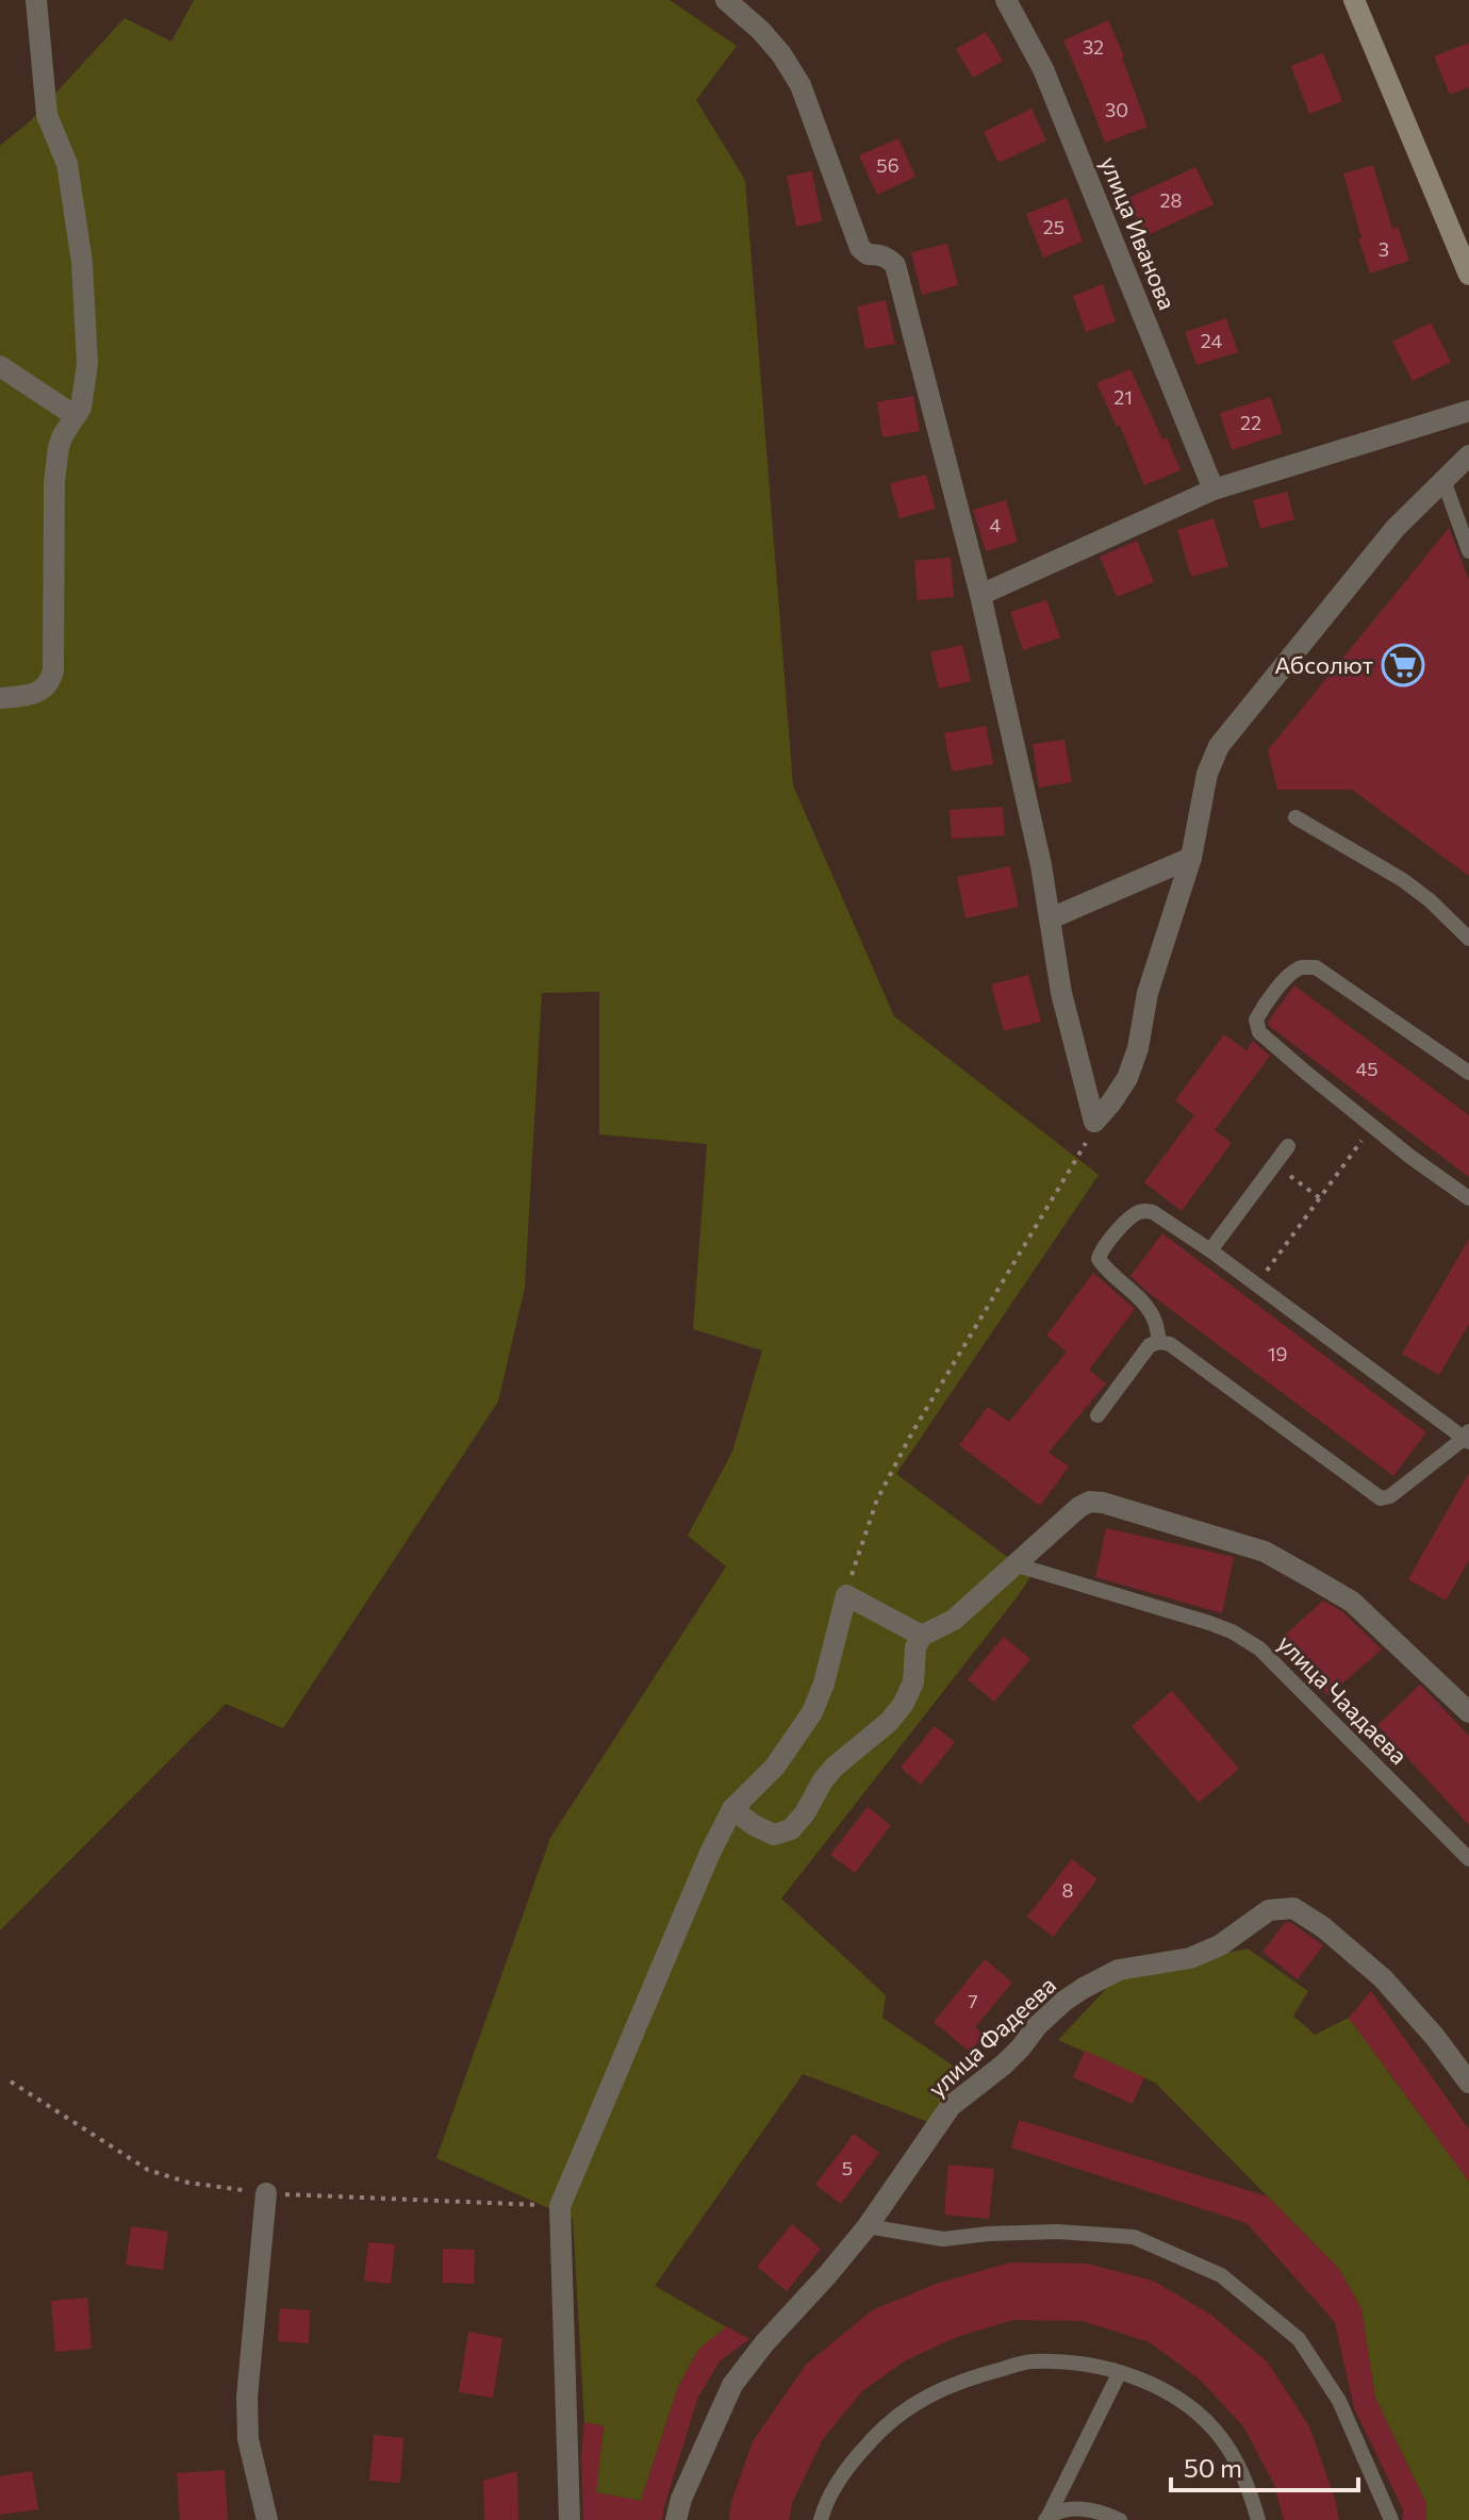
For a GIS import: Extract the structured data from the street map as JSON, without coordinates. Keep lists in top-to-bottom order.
{
  "streets": {
    "street": ["улица Иванова", "улица Фадеева"],
    "lane": ["улица Чаадаева"]
  },
  "places": {
    "supermarket": ["Абсолют"]
  },
  "house_numbers": [
    "32",
    "30",
    "56",
    "28",
    "25",
    "3",
    "24",
    "21",
    "22",
    "4",
    "45",
    "19",
    "8",
    "7",
    "5"
  ],
  "scale_bar": "50 m"
}
